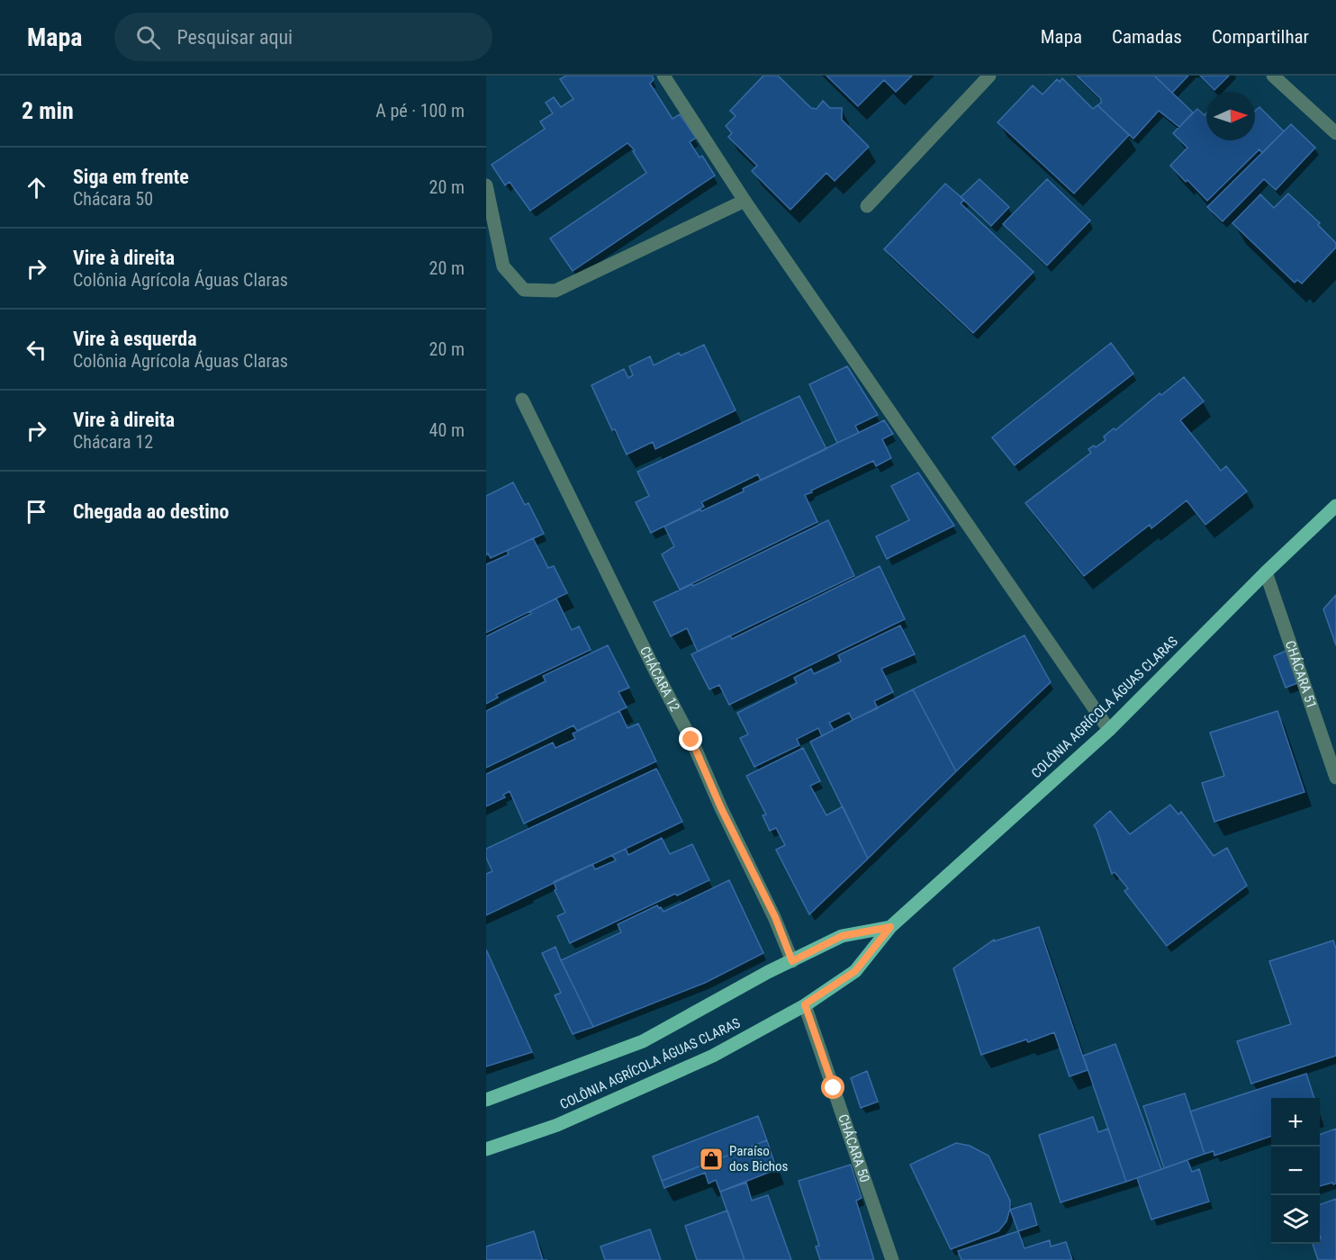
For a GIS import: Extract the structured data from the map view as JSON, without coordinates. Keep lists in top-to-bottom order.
{
  "streets": {
    "main road": ["COLÔNIA AGRÍCOLA ÁGUAS CLARAS"],
    "street": ["CHÁCARA 51", "CHÁCARA 12", "CHÁCARA 50"]
  },
  "crossings": [
    ["CHÁCARA 51", "COLÔNIA AGRÍCOLA ÁGUAS CLARAS"],
    ["CHÁCARA 12", "COLÔNIA AGRÍCOLA ÁGUAS CLARAS"],
    ["COLÔNIA AGRÍCOLA ÁGUAS CLARAS", "CHÁCARA 50"]
  ],
  "places": {
    "shop": ["Paraíso dos Bichos"]
  },
  "north": "right",
  "page": {
    "header": "Mapa",
    "search": "Pesquisar aqui",
    "nav": ["Mapa", "Camadas", "Compartilhar"],
    "heading": ["2 min", "A pé · 100 m"],
    "list": [
      ["Siga em frente", "Chácara 50", "20 m"],
      ["Vire à direita", "Colônia Agrícola Águas Claras", "20 m"],
      ["Vire à esquerda", "Colônia Agrícola Águas Claras", "20 m"],
      ["Vire à direita", "Chácara 12", "40 m"],
      "Chegada ao destino"
    ],
    "map_buttons": ["+", "−"]
  }
}
